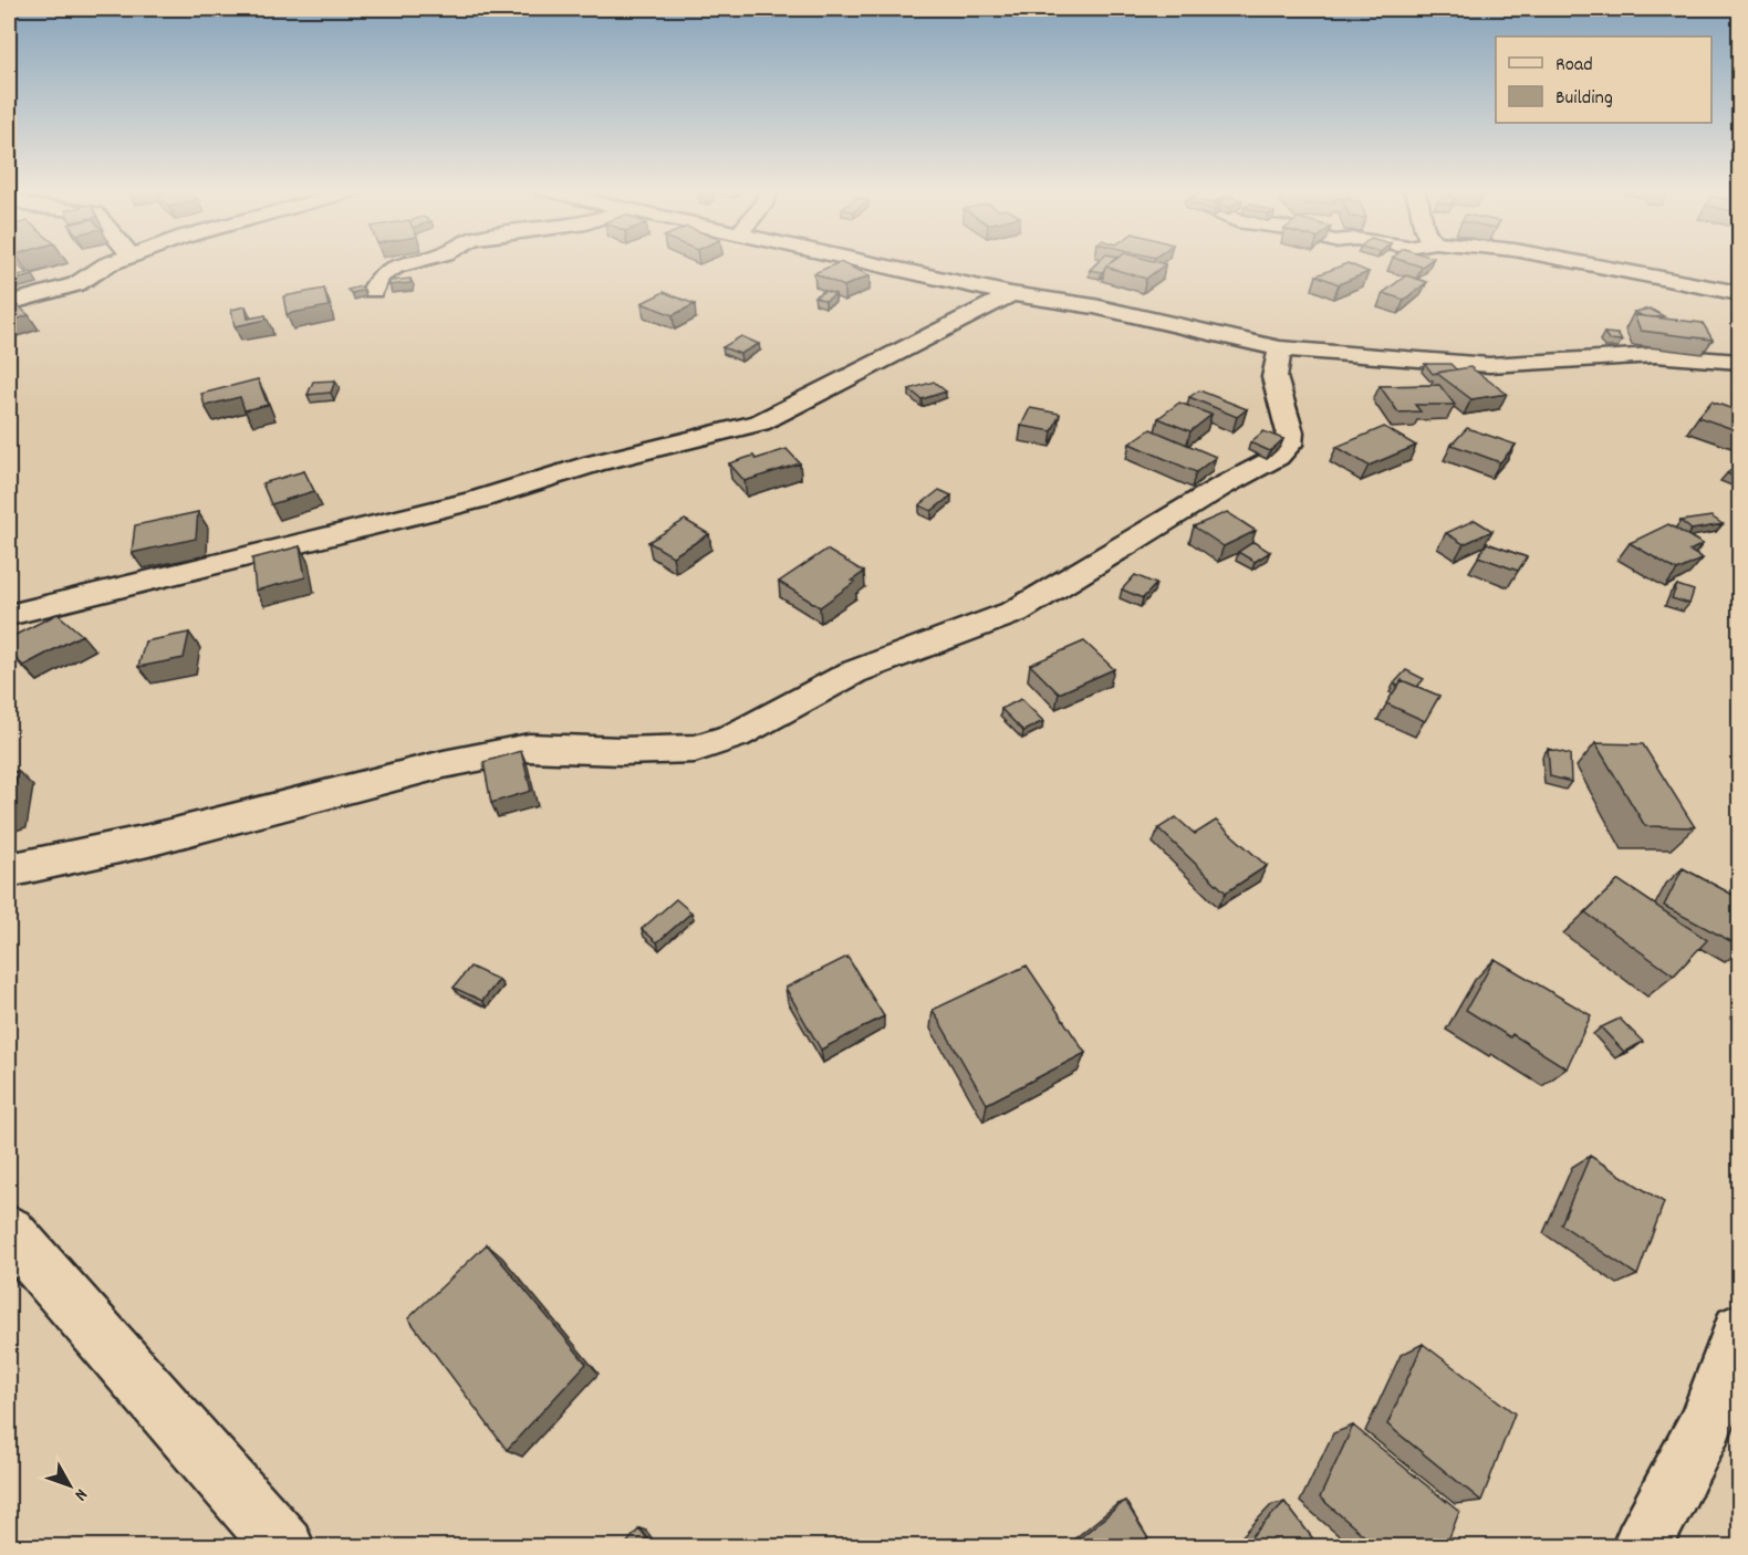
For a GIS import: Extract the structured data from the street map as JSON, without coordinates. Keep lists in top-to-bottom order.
{
  "legend": ["Road", "Building"],
  "north": "bottom right"
}
